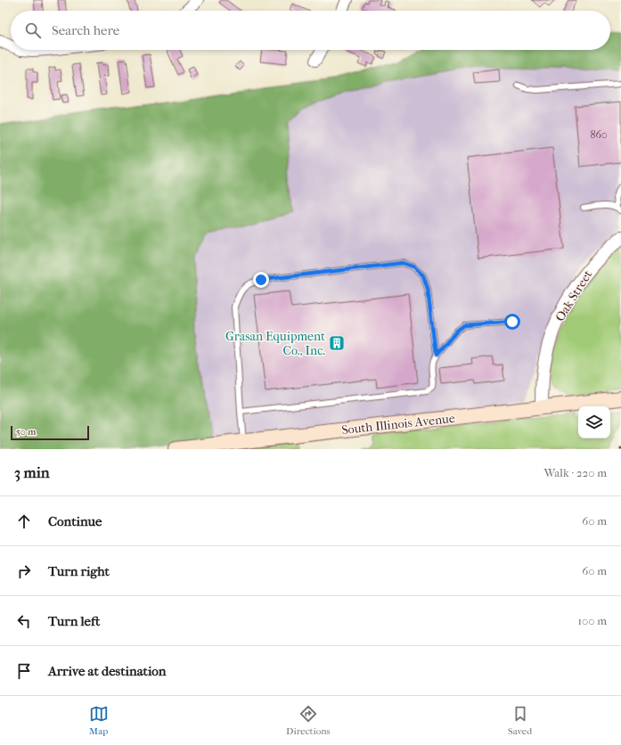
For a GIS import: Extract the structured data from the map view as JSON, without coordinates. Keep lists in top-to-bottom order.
{
  "streets": {
    "main road": ["South Illinois Avenue"],
    "street": ["Oak Street"]
  },
  "crossings": [
    ["Oak Street", "South Illinois Avenue"]
  ],
  "places": {
    "building": ["Grasan Equipment Co., Inc."]
  },
  "house_numbers": ["860"],
  "scale_bar": "50 m",
  "page": {
    "search": "Search here",
    "scale": "50 m",
    "heading": ["3 min", "Walk · 220 m"],
    "list": [
      ["Continue", "60 m"],
      ["Turn right", "60 m"],
      ["Turn left", "100 m"],
      "Arrive at destination"
    ],
    "nav": ["Map", "Directions", "Saved"]
  }
}
